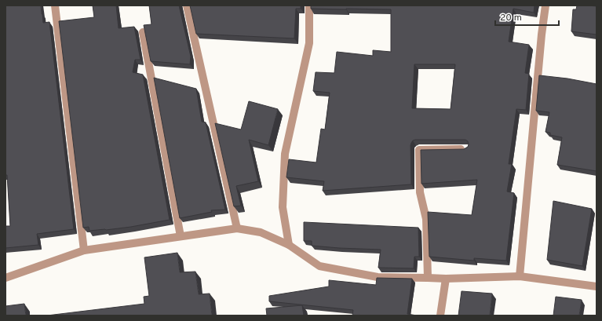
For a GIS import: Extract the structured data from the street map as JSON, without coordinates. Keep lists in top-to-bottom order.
{
  "scale_bar": "20 m"
}
